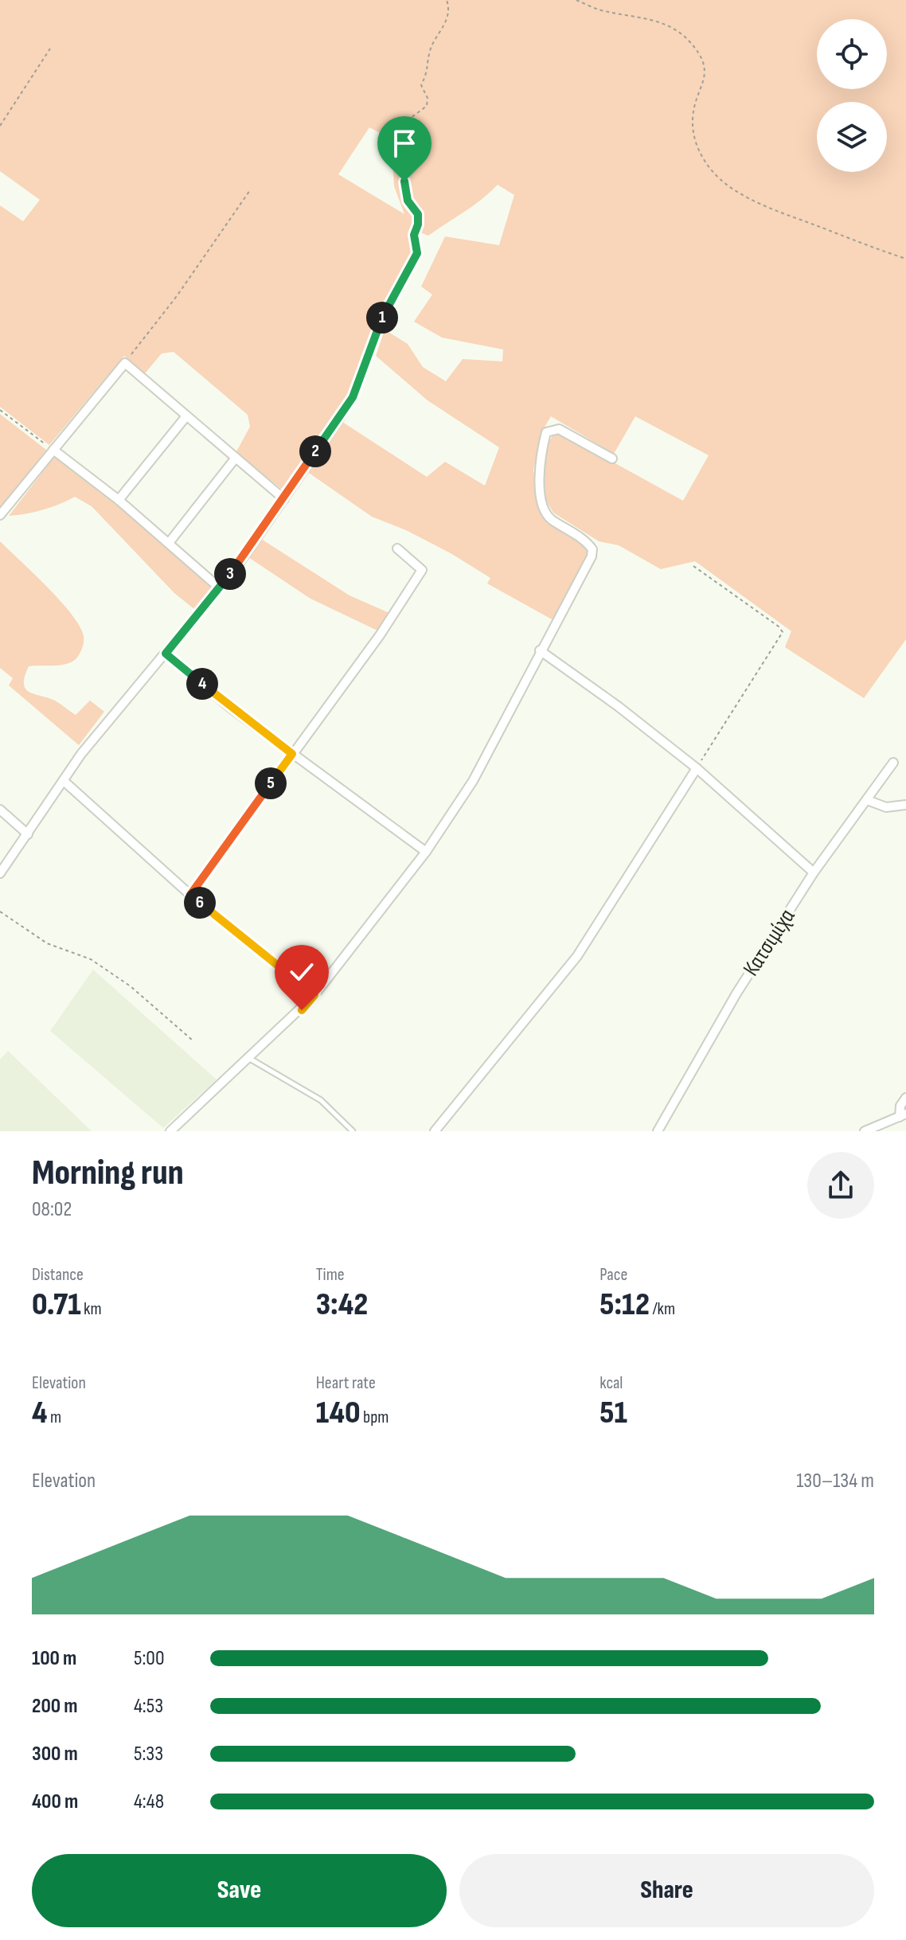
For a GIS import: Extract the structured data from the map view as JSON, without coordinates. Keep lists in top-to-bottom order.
{
  "streets": {
    "street": ["Κατσιμίχα"]
  },
  "page": {
    "pins": [
      "1",
      "2",
      "3",
      "4",
      "5",
      "6"
    ],
    "heading": ["Morning run", "08:02"],
    "stats": [
      ["Distance", "0.71 km"],
      ["Time", "3:42"],
      ["Pace", "5:12 /km"],
      ["Elevation", "4 m"],
      ["Heart rate", "140 bpm"],
      ["kcal", "51"]
    ],
    "chart": ["Elevation", "130–134 m"],
    "list": [
      {
        "name": "100 m",
        "note": "5:00"
      },
      {
        "name": "200 m",
        "note": "4:53"
      },
      {
        "name": "300 m",
        "note": "5:33"
      },
      {
        "name": "400 m",
        "note": "4:48"
      }
    ],
    "buttons": ["Save", "Share"]
  }
}
